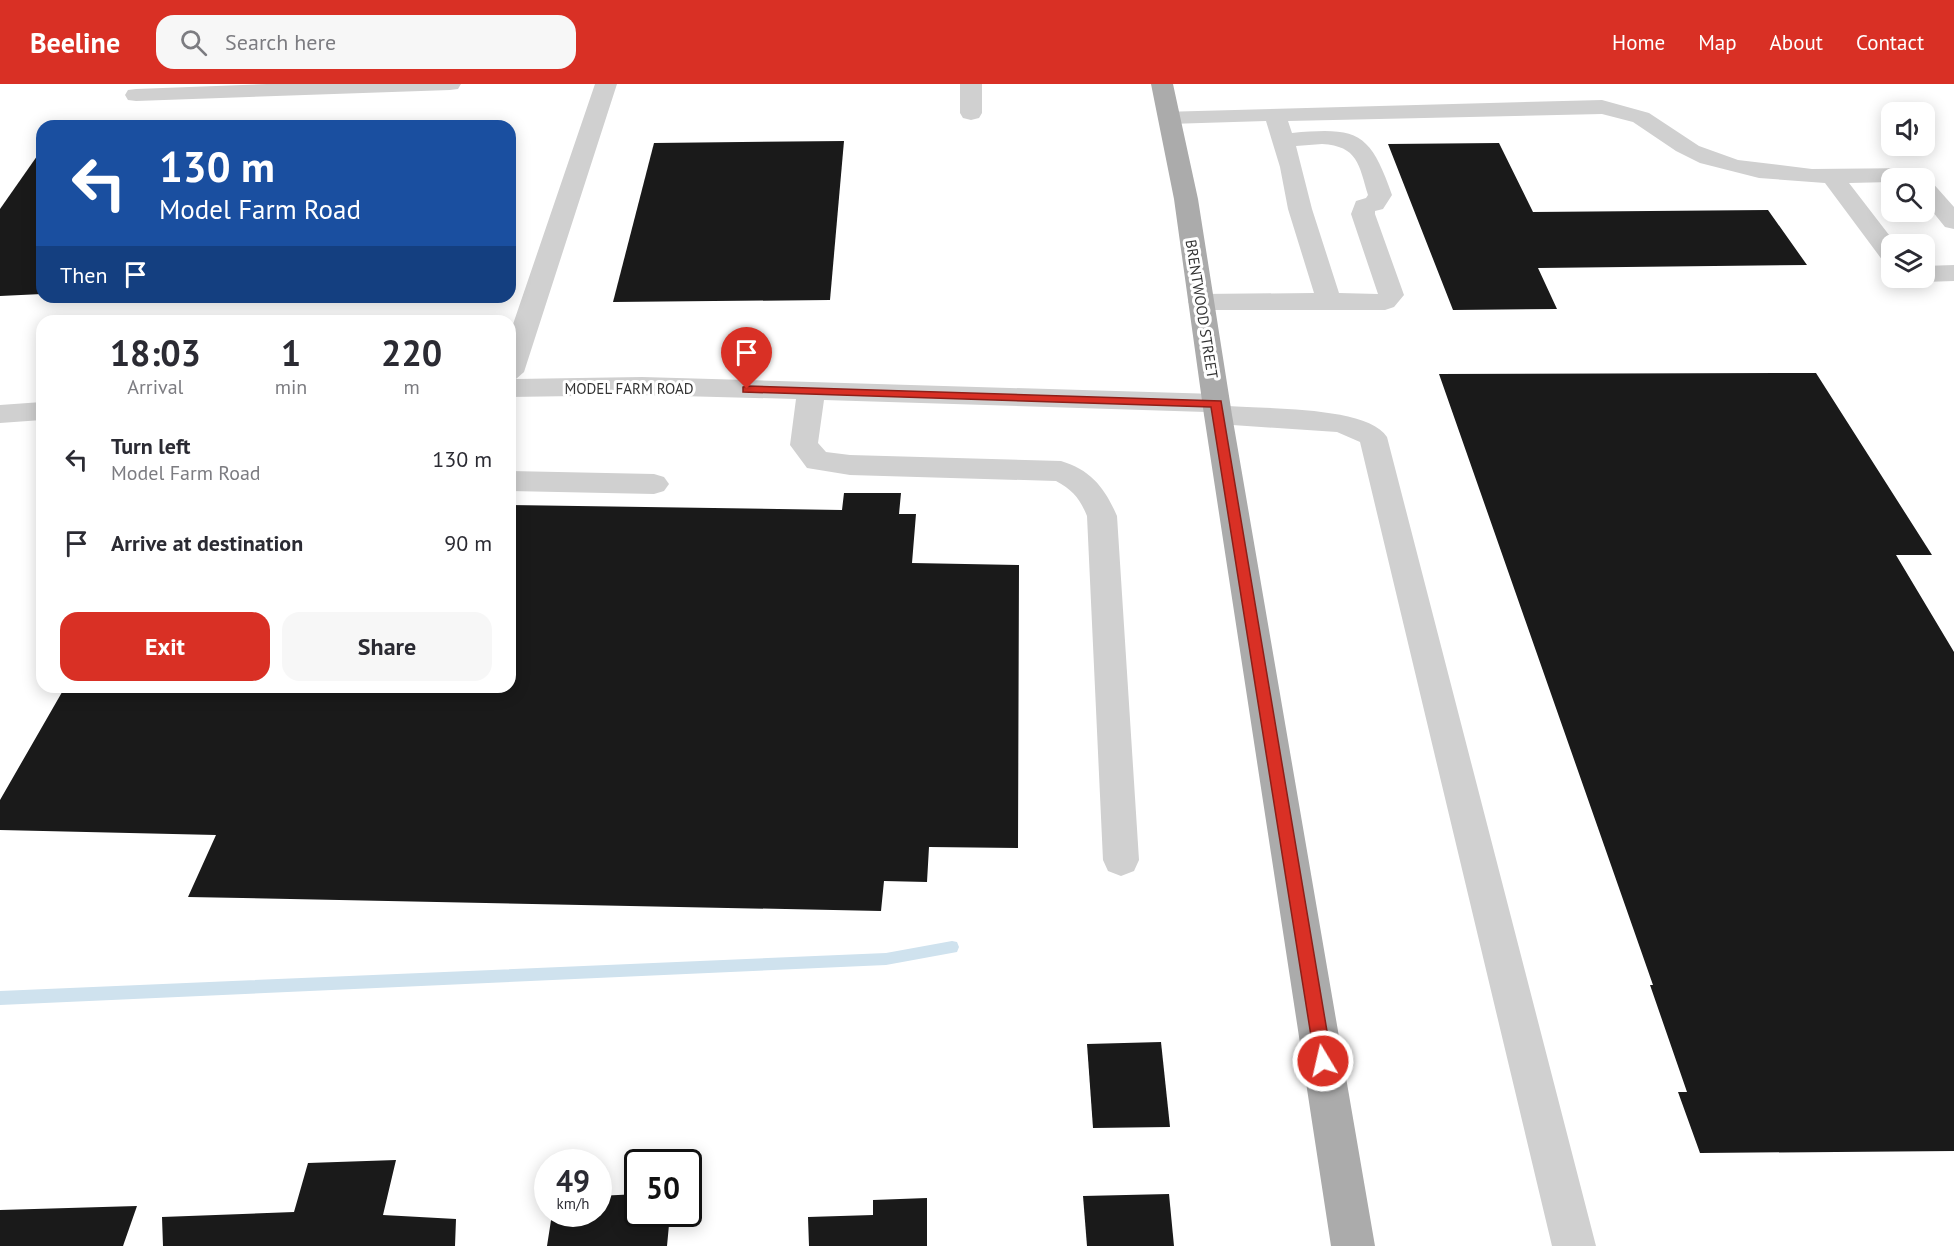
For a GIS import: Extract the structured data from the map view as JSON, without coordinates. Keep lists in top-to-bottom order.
{
  "streets": {
    "main road": ["BRENTWOOD STREET"],
    "street": ["MODEL FARM ROAD"]
  },
  "crossings": [
    ["BRENTWOOD STREET", "MODEL FARM ROAD"]
  ],
  "page": {
    "header": "Beeline",
    "search": "Search here",
    "nav": [
      "Home",
      "Map",
      "About",
      "Contact"
    ],
    "turn": ["130 m", "Model Farm Road"],
    "then": "Then",
    "eta": [
      "18:03",
      "Arrival",
      "1",
      "min",
      "220",
      "m"
    ],
    "list": [
      {
        "name": "Turn left",
        "note": "Model Farm Road",
        "value": "130 m"
      },
      {
        "name": "Arrive at destination",
        "value": "90 m"
      }
    ],
    "buttons": ["Exit", "Share"],
    "speed": "49 km/h",
    "limit": "50"
  }
}
